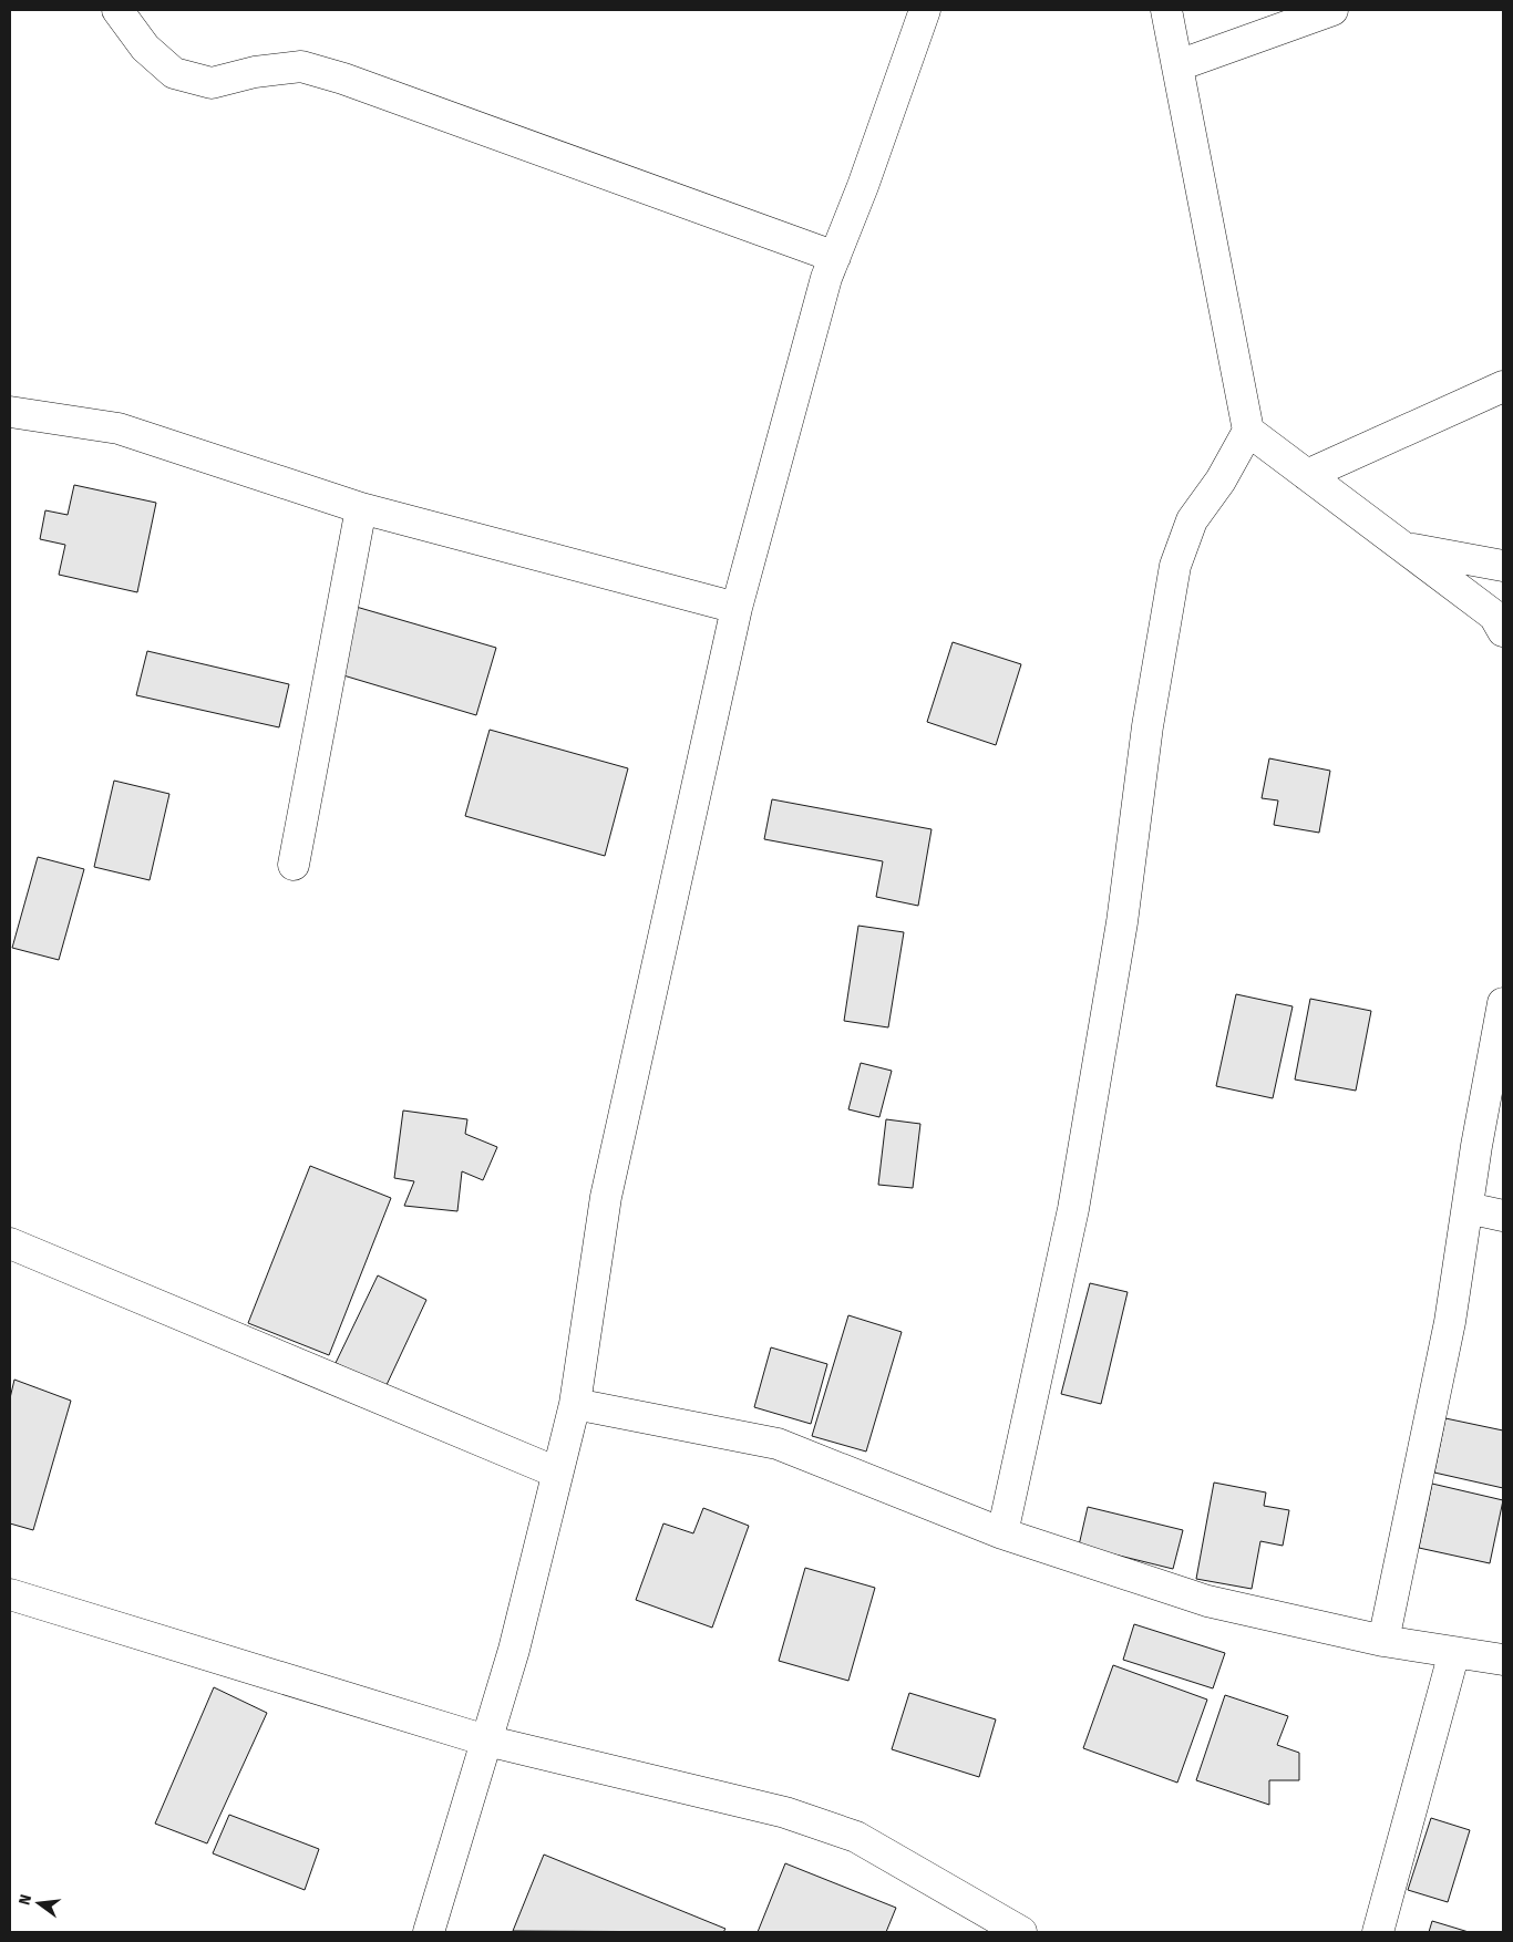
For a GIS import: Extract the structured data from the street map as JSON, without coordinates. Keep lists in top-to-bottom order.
{
  "north": "left"
}
